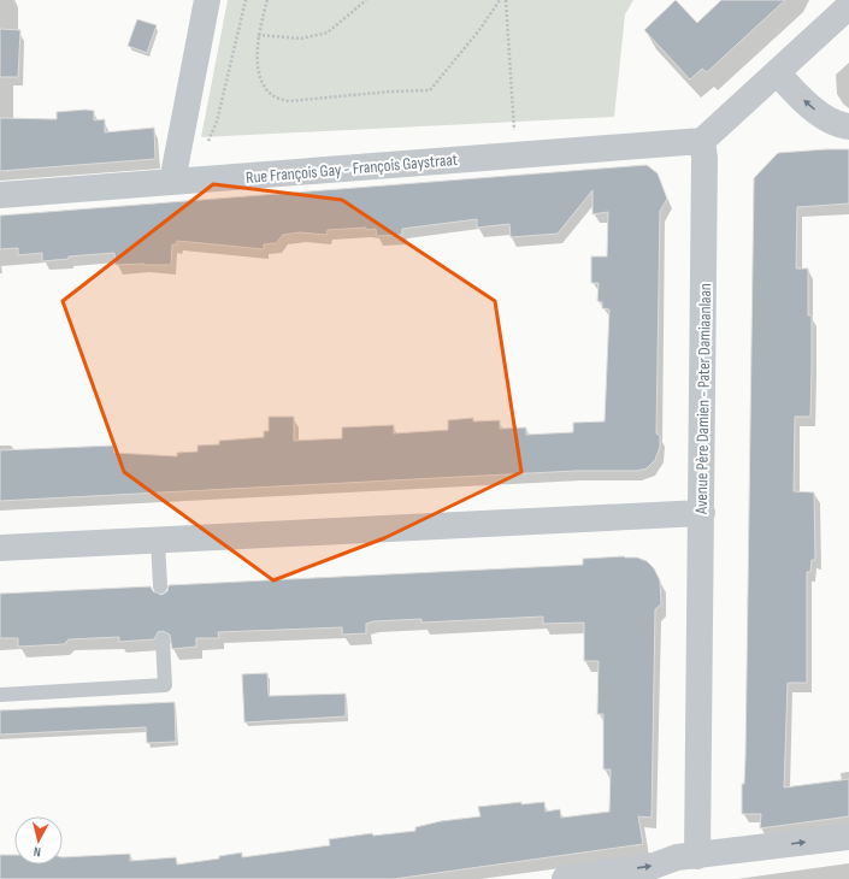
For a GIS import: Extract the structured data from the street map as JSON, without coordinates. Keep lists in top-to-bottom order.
{
  "streets": {
    "street": ["Rue François Gay - François Gaystraat", "Avenue Père Damien - Pater Damiaanlaan"]
  },
  "crossings": [
    ["Rue François Gay - François Gaystraat", "Avenue Père Damien - Pater Damiaanlaan"]
  ],
  "north": "bottom"
}
